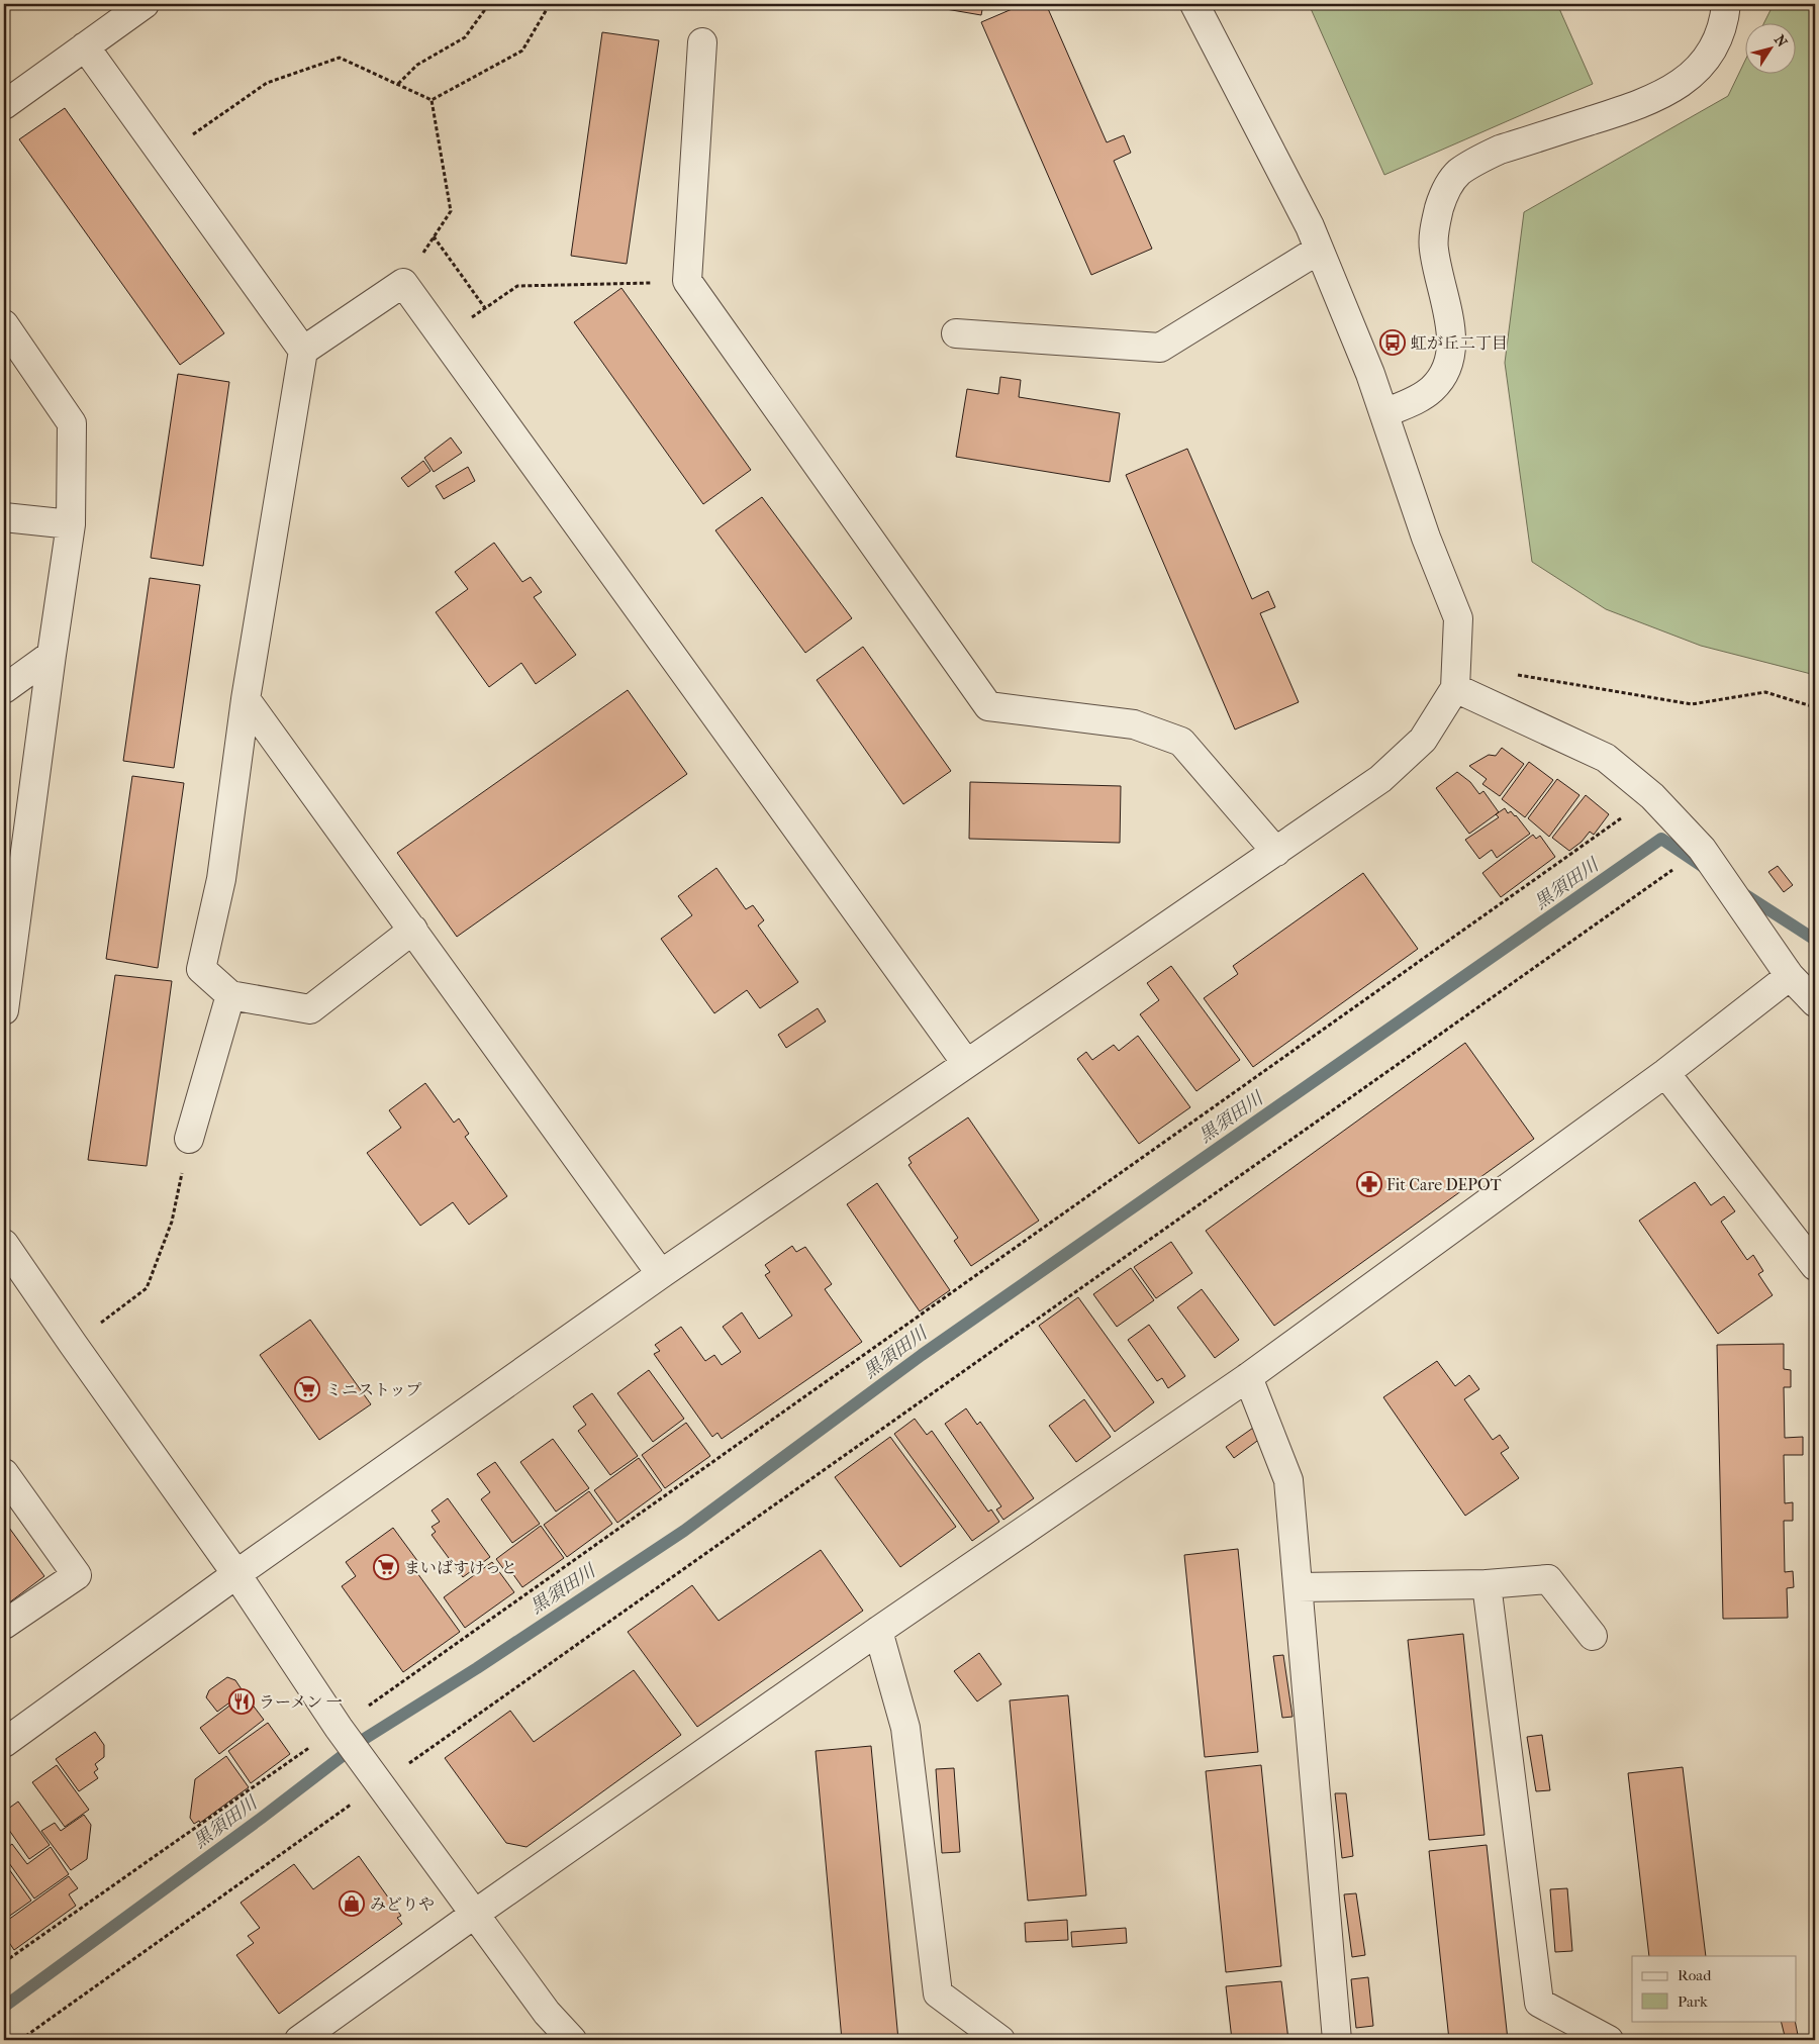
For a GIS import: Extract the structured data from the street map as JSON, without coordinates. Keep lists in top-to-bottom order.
{
  "water": ["黒須田川"],
  "places": {
    "bus stop": ["虹が丘二丁目"],
    "pharmacy": ["Fit Care DEPOT"],
    "supermarket": ["ミニストップ", "まいばすけっと"],
    "restaurant": ["ラーメン 一"],
    "shop": ["みどりや"]
  },
  "legend": ["Road", "Park"],
  "north": "top right"
}
